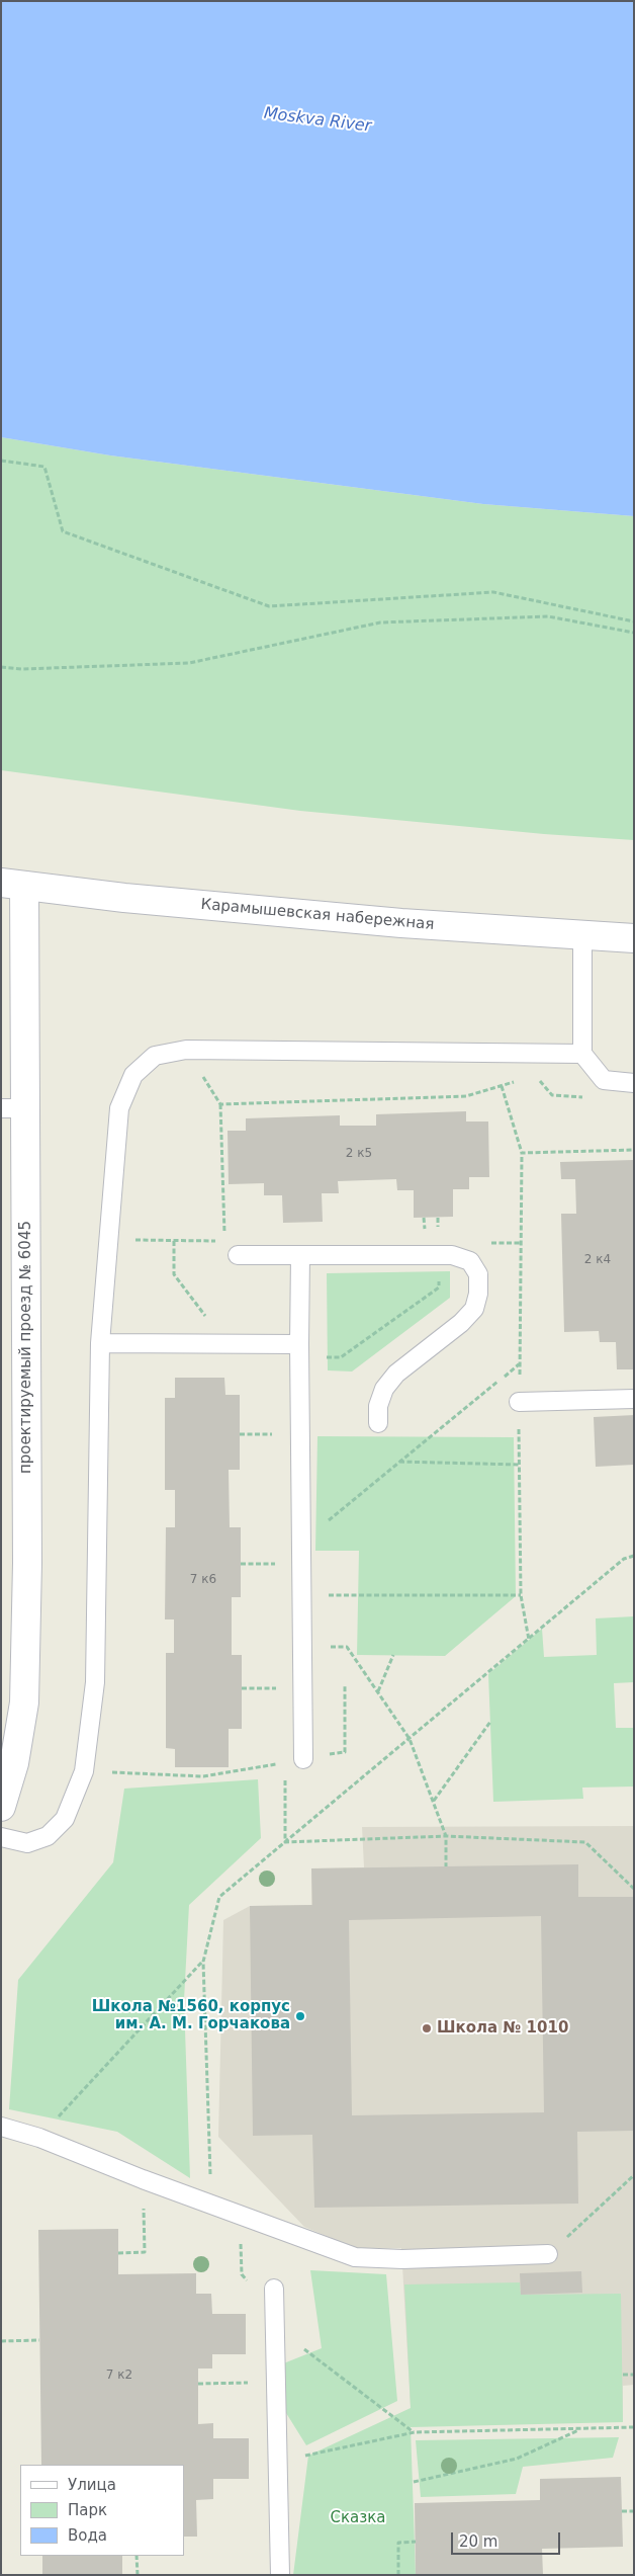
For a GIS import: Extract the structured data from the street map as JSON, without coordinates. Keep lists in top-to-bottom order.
{
  "streets": {
    "street": ["Карамышевская набережная", "проектируемый проезд № 6045"]
  },
  "crossings": [
    ["Карамышевская набережная", "проектируемый проезд № 6045"]
  ],
  "water": ["Moskva River"],
  "parks": ["Сказка"],
  "places": ["Школа №1560, корпус им. А. М. Горчакова", "Школа № 1010"],
  "house_numbers": [
    "2 к5",
    "2 к4",
    "7 к6",
    "7 к2"
  ],
  "legend": ["Улица", "Парк", "Вода"],
  "scale_bar": "20 m"
}
